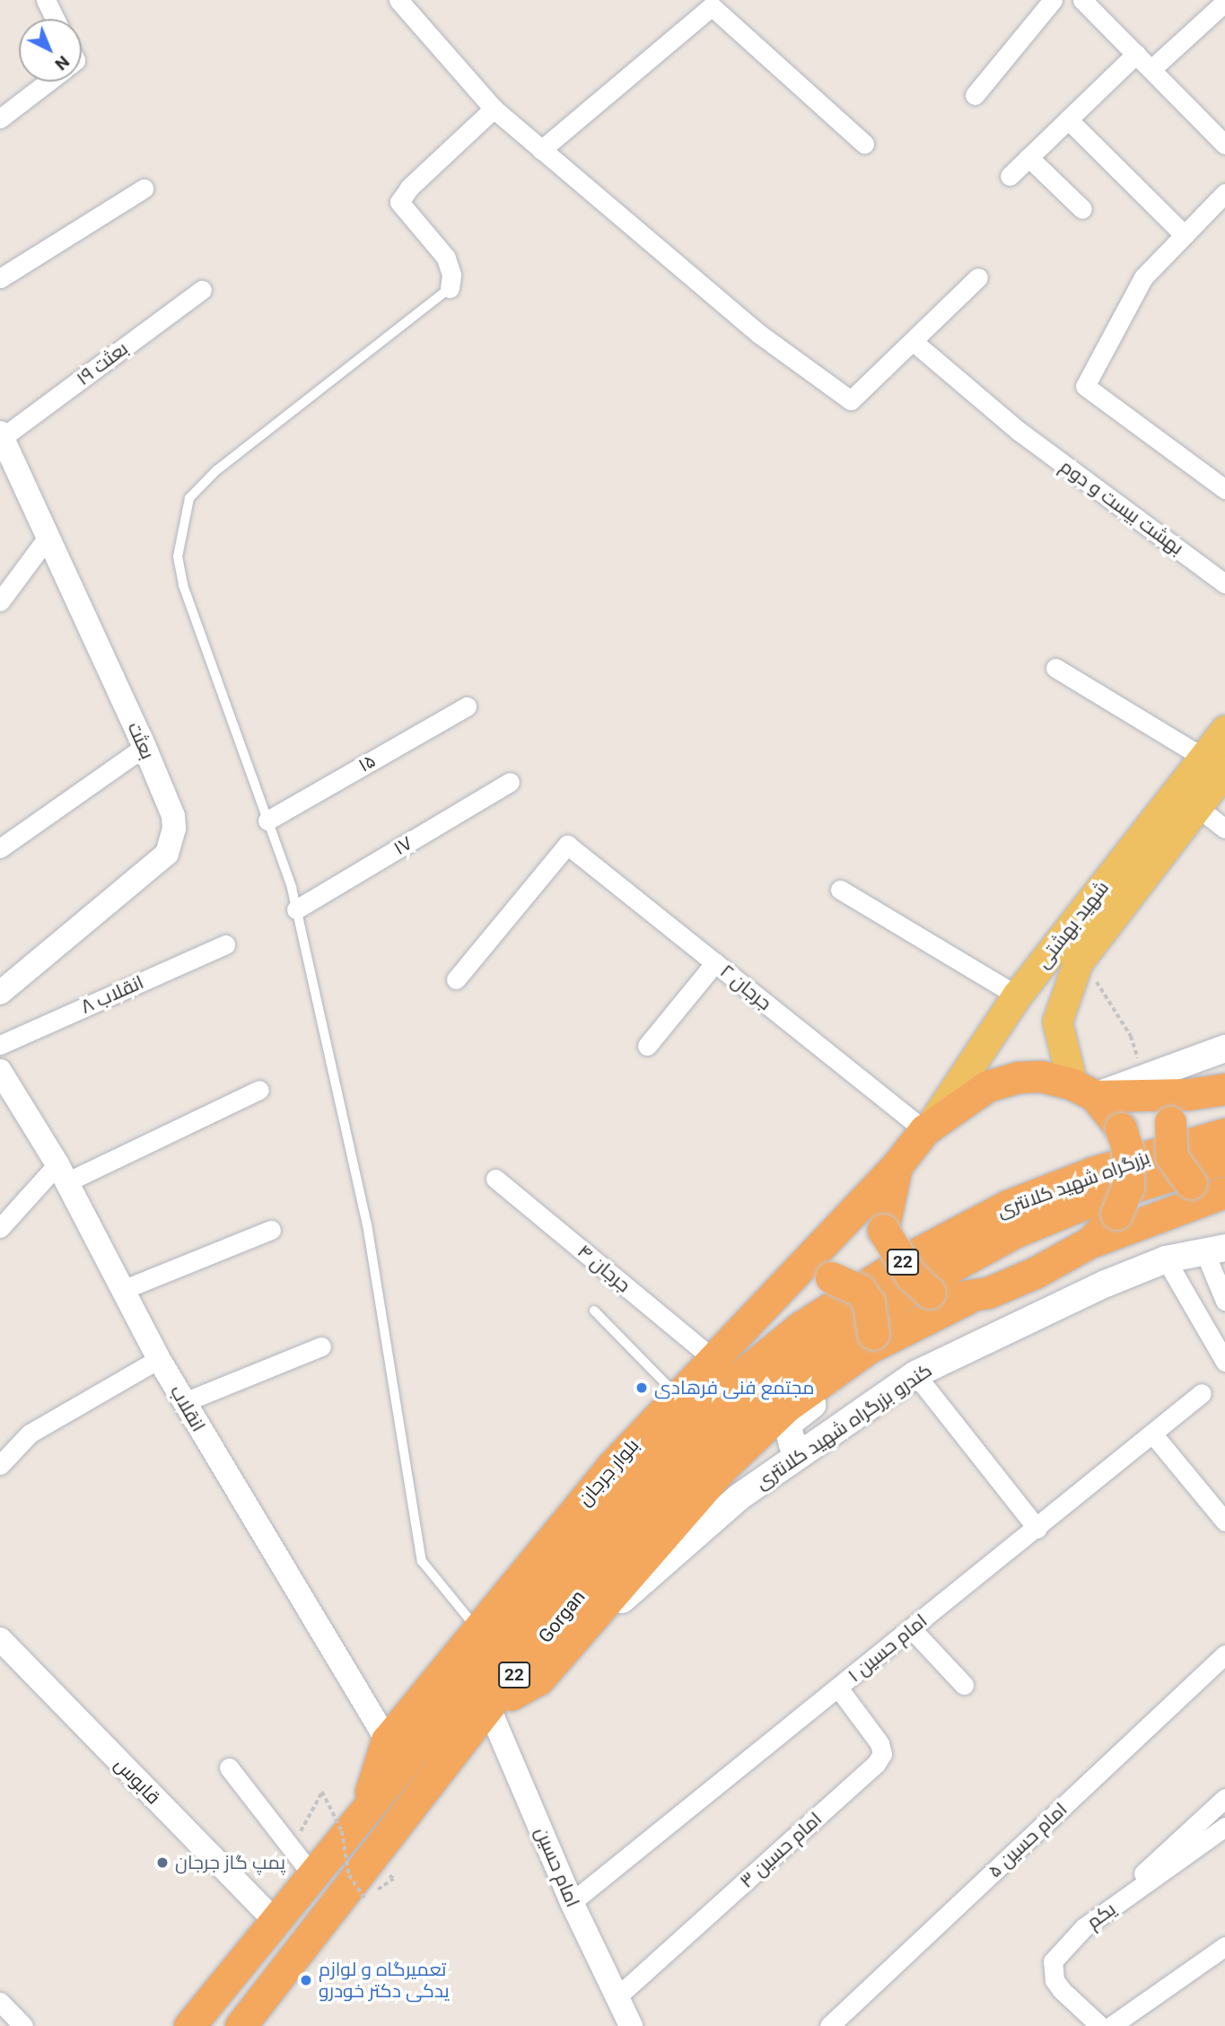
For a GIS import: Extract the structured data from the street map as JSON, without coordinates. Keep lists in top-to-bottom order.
{
  "streets": {
    "highway": [
      "بزرگراه شهید کلانتری",
      "22",
      "بلوار جرجان",
      "Gorgan"
    ],
    "main road": ["شهید بهشتی", "کندرو بزرگراه شهید کلانتری"],
    "street": [
      "بعثت ۱۹",
      "بهشت بیست و دوم",
      "بعثت",
      "۱۵",
      "۱۷",
      "جرجان ۲",
      "۸ انقلاب",
      "۴ جرجان",
      "انقلاب",
      "امام حسین ۱",
      "قابوس",
      "امام حسین ۵",
      "امام حسین ۳",
      "امام حسین",
      "یکم"
    ]
  },
  "crossings": [
    ["بعثت ۱۹", "بعثت"],
    ["شهید بهشتی", "جرجان ۲"],
    ["شهید بهشتی", "بلوار جرجان"],
    ["جرجان ۲", "بلوار جرجان"],
    ["بزرگراه شهید کلانتری", "Gorgan"],
    ["۴ جرجان", "بلوار جرجان"],
    ["انقلاب", "بلوار جرجان"],
    ["بلوار جرجان", "Gorgan"],
    ["Gorgan", "قابوس"],
    ["Gorgan", "امام حسین"],
    ["امام حسین ۱", "امام حسین ۳"],
    ["امام حسین ۱", "امام حسین"],
    ["امام حسین ۳", "امام حسین"]
  ],
  "places": ["مجتمع فنی فرهادی", "پمپ گاز جرجان", "تعمیرگاه و لوازم یدکی دکتر خودرو"],
  "north": "bottom right"
}
